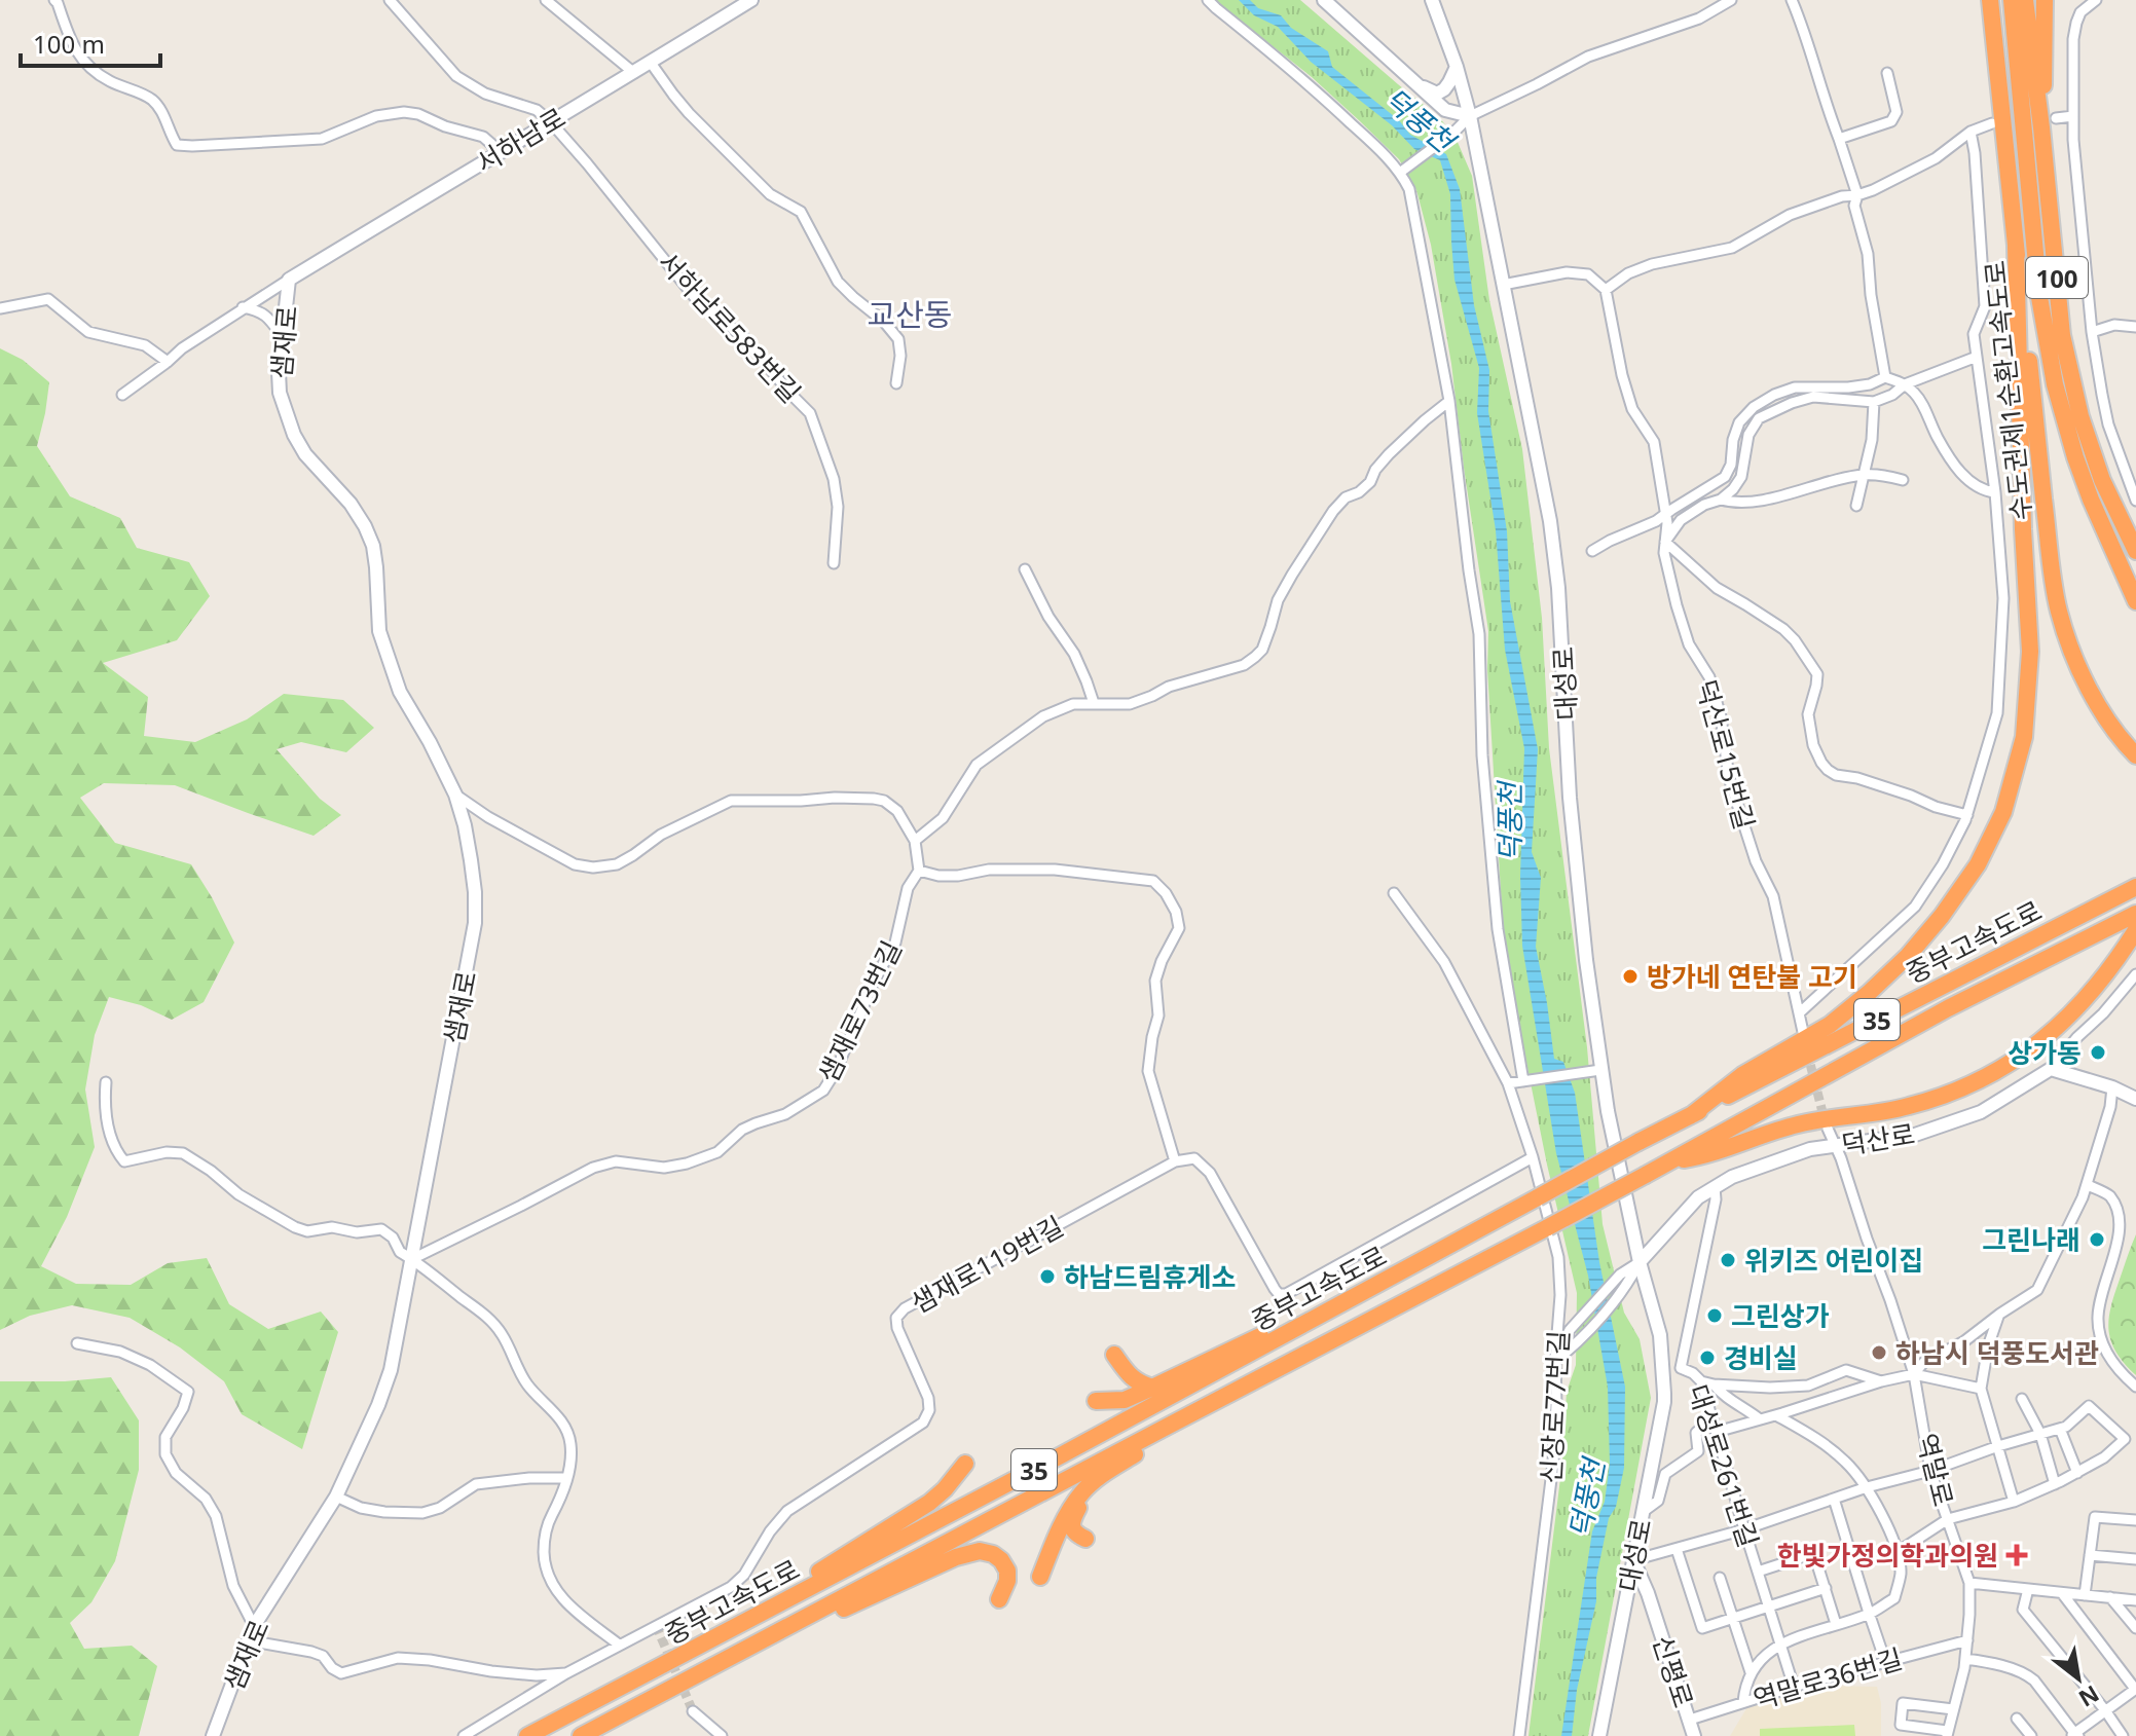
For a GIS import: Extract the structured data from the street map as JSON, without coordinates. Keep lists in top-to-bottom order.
{
  "streets": {
    "highway": [
      "100",
      "수도권제1순환고속도로",
      "중부고속도로",
      "35"
    ],
    "street": [
      "서하남로",
      "서하남로583번길",
      "샘재로",
      "대성로",
      "덕산로15번길",
      "샘재로73번길",
      "덕산로",
      "샘재로119번길",
      "신장로77번길",
      "대성로261번길",
      "역말로",
      "신평로",
      "역말로36번길"
    ]
  },
  "crossings": [
    ["서하남로", "서하남로583번길"],
    ["서하남로", "샘재로"],
    ["샘재로", "샘재로73번길"],
    ["대성로", "덕산로"],
    ["대성로", "신평로"],
    ["덕산로", "역말로"],
    ["대성로261번길", "역말로36번길"],
    ["역말로", "역말로36번길"],
    ["신평로", "역말로36번길"]
  ],
  "districts": ["교산동"],
  "water": ["덕풍천"],
  "places": {
    "other": [
      "방가네 연탄불 고기",
      "상가동",
      "그린나래",
      "위키즈 어린이집",
      "하남드림휴게소",
      "그린상가",
      "하남시 덕풍도서관",
      "경비실"
    ],
    "health": ["한빛가정의학과의원"]
  },
  "scale_bar": "100 m",
  "north": "bottom right"
}
